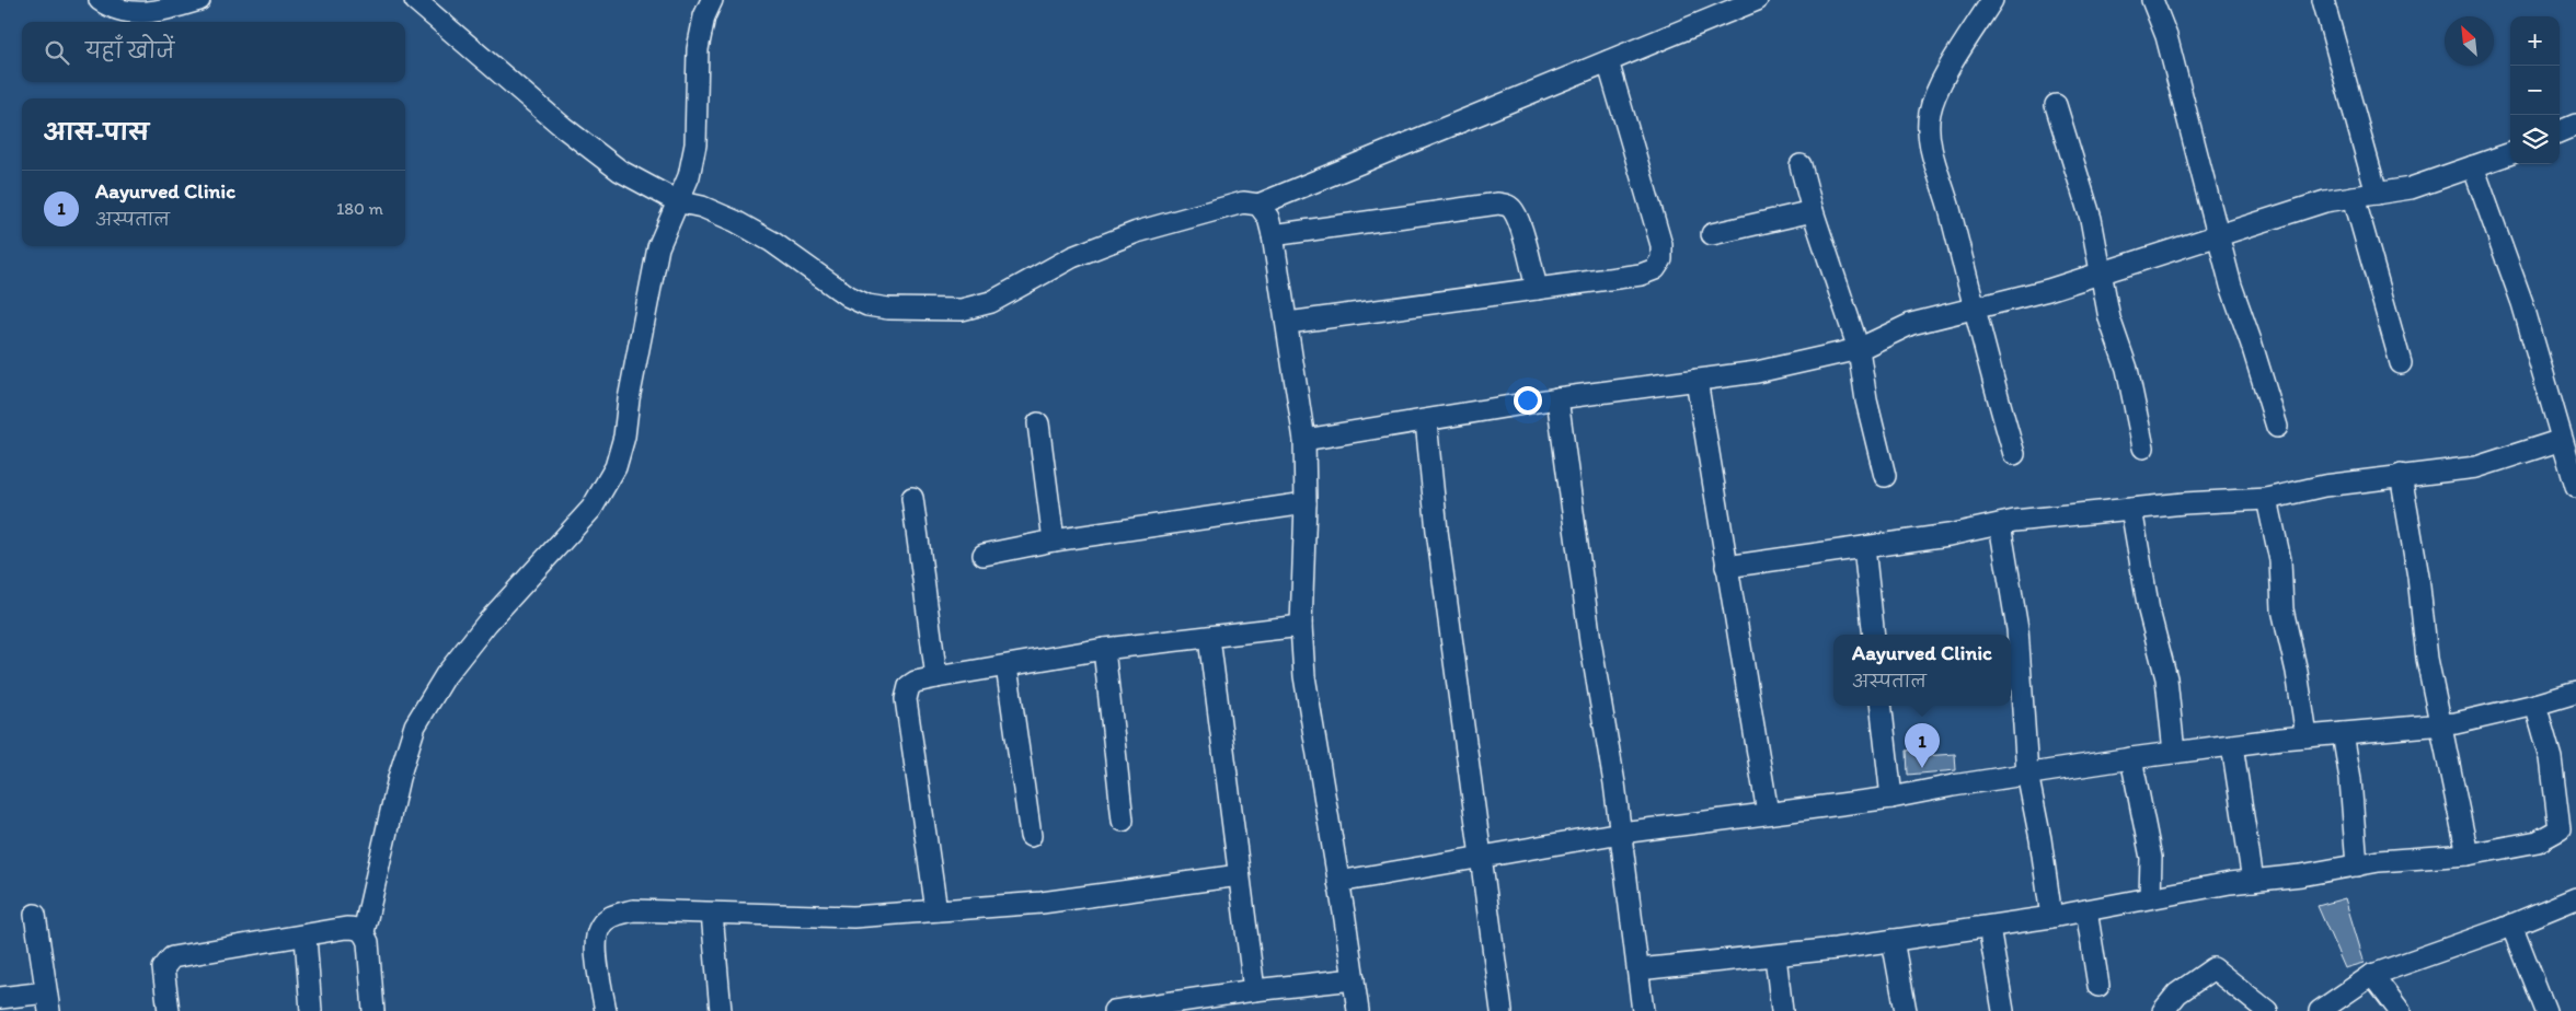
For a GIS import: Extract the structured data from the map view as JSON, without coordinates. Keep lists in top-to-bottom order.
{
  "north": "top left",
  "page": {
    "map_buttons": ["+", "−"],
    "search": "यहाँ खोजें",
    "heading": "आस-पास",
    "list": [
      {
        "mark": "1",
        "name": "Aayurved Clinic",
        "note": "अस्पताल",
        "value": "180 m"
      }
    ],
    "popup": ["Aayurved Clinic", "अस्पताल"],
    "pins": "1"
  }
}
